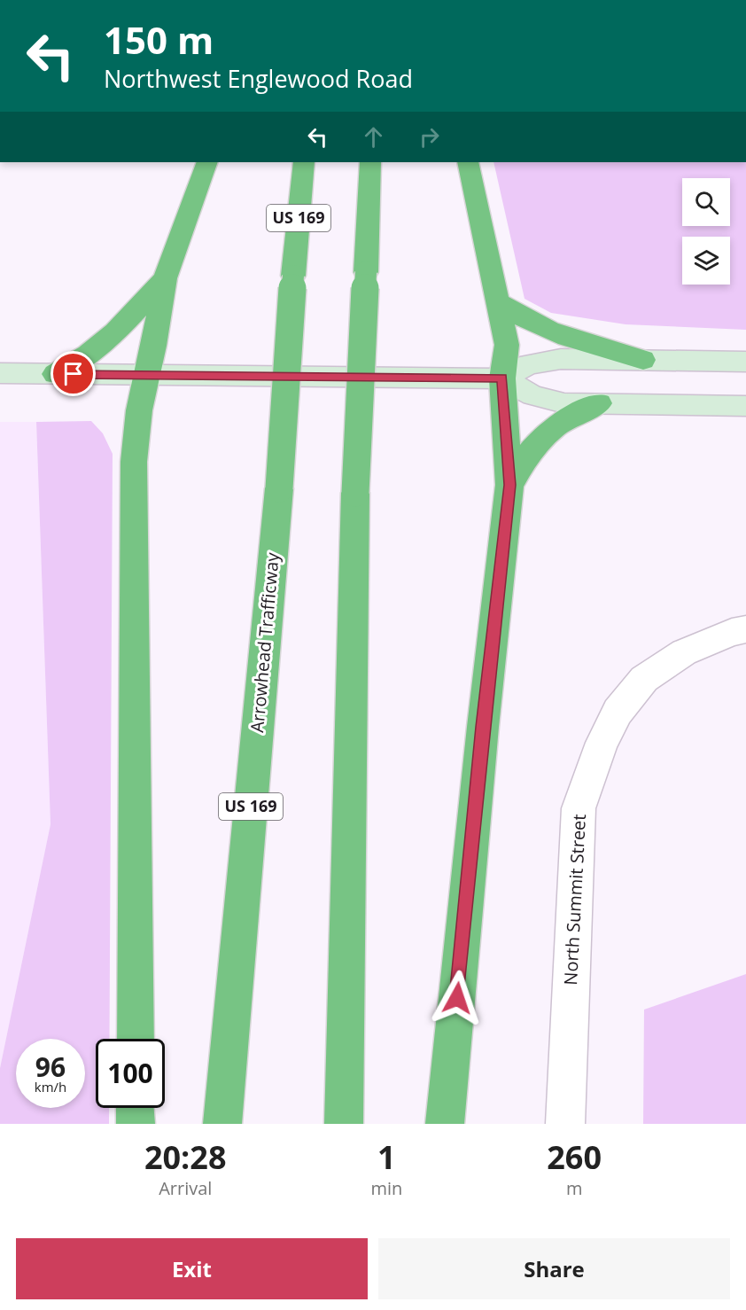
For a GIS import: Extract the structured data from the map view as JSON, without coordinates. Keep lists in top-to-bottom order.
{
  "streets": {
    "highway": ["US 169", "Arrowhead Trafficway"],
    "street": ["North Summit Street"]
  },
  "page": {
    "turn": ["150 m", "Northwest Englewood Road"],
    "speed": "96 km/h",
    "limit": "100",
    "eta": [
      "20:28",
      "Arrival",
      "1",
      "min",
      "260",
      "m"
    ],
    "buttons": ["Exit", "Share"]
  }
}
